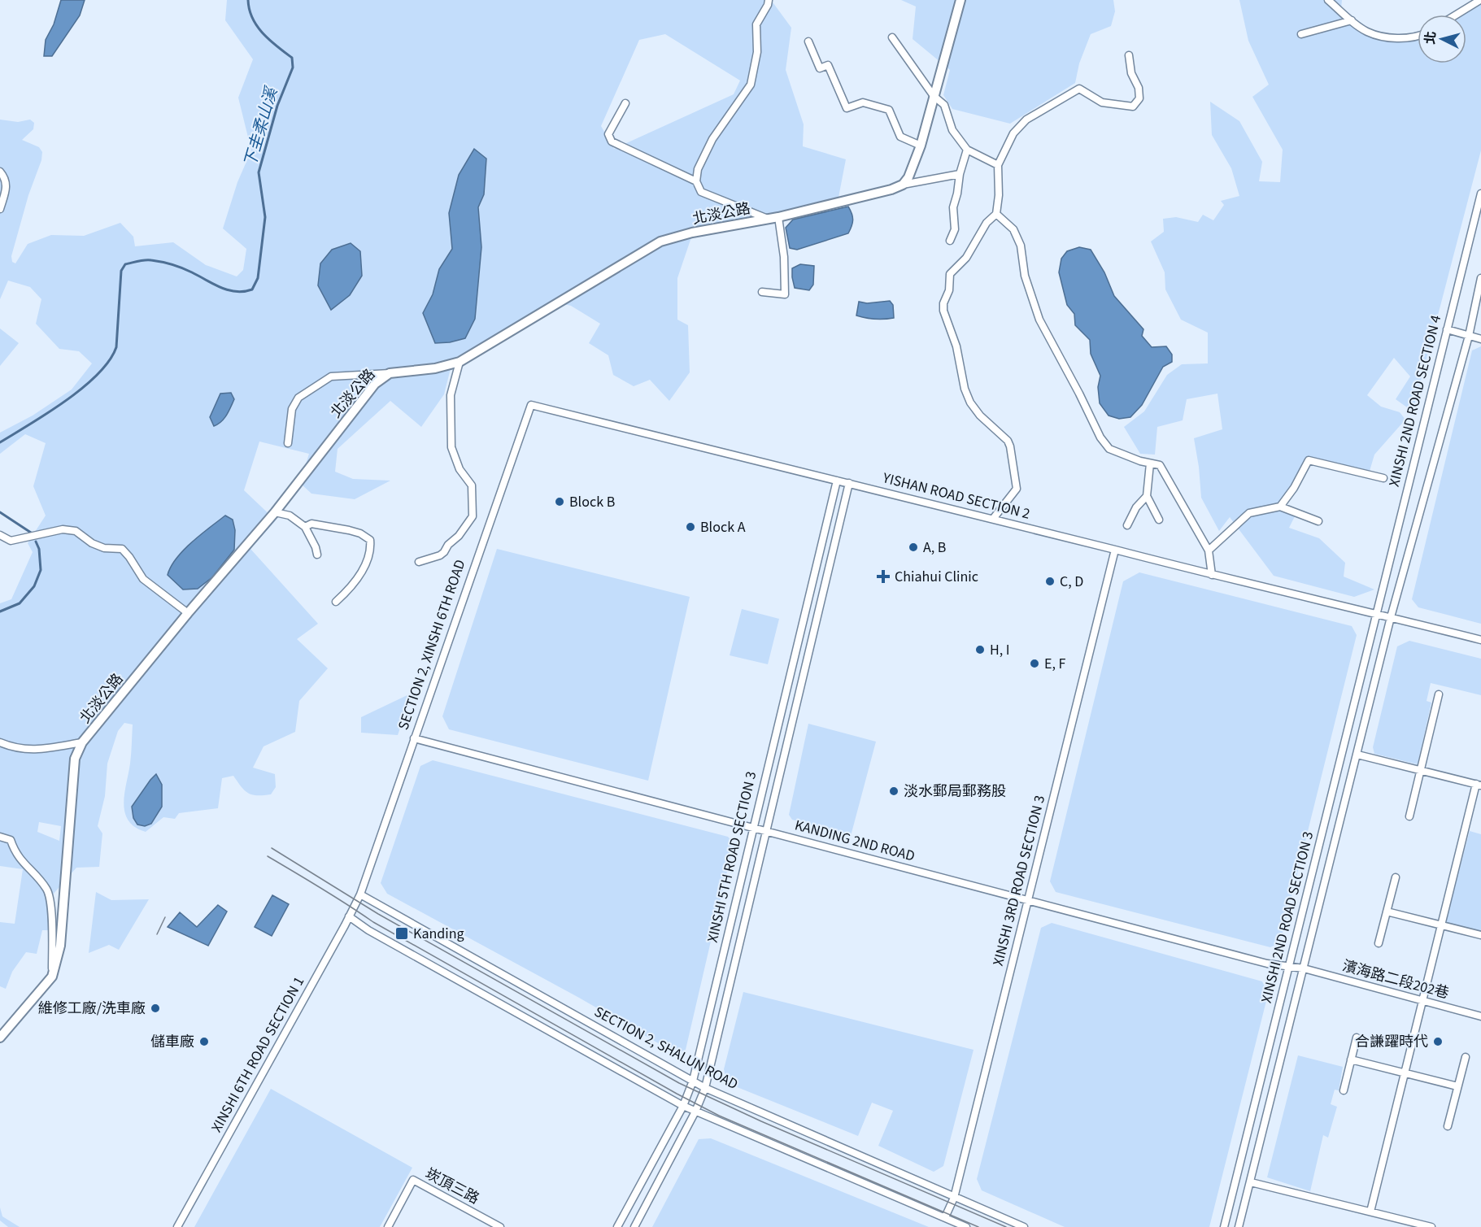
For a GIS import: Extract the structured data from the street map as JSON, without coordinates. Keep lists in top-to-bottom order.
{
  "streets": {
    "main road": ["北淡公路"],
    "street": [
      "XINSHI 2ND ROAD SECTION 4",
      "YISHAN ROAD SECTION 2",
      "SECTION 2, XINSHI 6TH ROAD",
      "KANDING 2ND ROAD",
      "XINSHI 5TH ROAD SECTION 3",
      "XINSHI 3RD ROAD SECTION 3",
      "XINSHI 2ND ROAD SECTION 3",
      "濱海路二段202巷",
      "SECTION 2, SHALUN ROAD",
      "XINSHI 6TH ROAD SECTION 1",
      "崁頂三路"
    ]
  },
  "crossings": [
    ["XINSHI 2ND ROAD SECTION 4", "YISHAN ROAD SECTION 2"],
    ["XINSHI 2ND ROAD SECTION 4", "XINSHI 2ND ROAD SECTION 3"],
    ["YISHAN ROAD SECTION 2", "SECTION 2, XINSHI 6TH ROAD"],
    ["YISHAN ROAD SECTION 2", "XINSHI 5TH ROAD SECTION 3"],
    ["YISHAN ROAD SECTION 2", "XINSHI 3RD ROAD SECTION 3"],
    ["YISHAN ROAD SECTION 2", "XINSHI 2ND ROAD SECTION 3"],
    ["SECTION 2, XINSHI 6TH ROAD", "KANDING 2ND ROAD"],
    ["SECTION 2, XINSHI 6TH ROAD", "SECTION 2, SHALUN ROAD"],
    ["SECTION 2, XINSHI 6TH ROAD", "XINSHI 6TH ROAD SECTION 1"],
    ["KANDING 2ND ROAD", "XINSHI 5TH ROAD SECTION 3"],
    ["KANDING 2ND ROAD", "XINSHI 3RD ROAD SECTION 3"],
    ["KANDING 2ND ROAD", "XINSHI 2ND ROAD SECTION 3"],
    ["KANDING 2ND ROAD", "濱海路二段202巷"],
    ["XINSHI 5TH ROAD SECTION 3", "SECTION 2, SHALUN ROAD"],
    ["XINSHI 3RD ROAD SECTION 3", "SECTION 2, SHALUN ROAD"],
    ["XINSHI 2ND ROAD SECTION 3", "濱海路二段202巷"],
    ["SECTION 2, SHALUN ROAD", "XINSHI 6TH ROAD SECTION 1"]
  ],
  "water": ["下圭柔山溪"],
  "places": {
    "other": [
      "Block B",
      "Block A",
      "A, B",
      "C, D",
      "H, I",
      "E, F",
      "淡水郵局郵務股",
      "維修工廠/洗車廠",
      "儲車廠",
      "合謙躍時代"
    ],
    "health": ["Chiahui Clinic"],
    "transit": ["Kanding"]
  },
  "north": "left"
}
